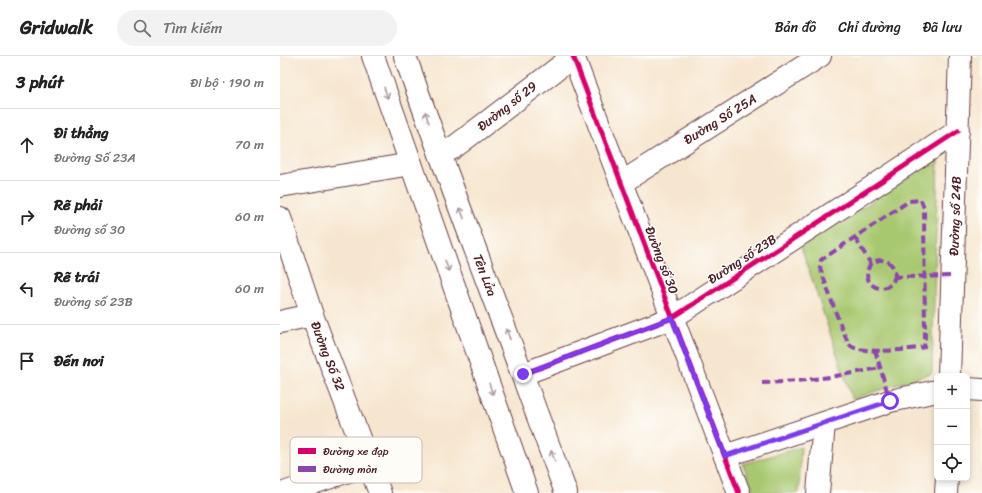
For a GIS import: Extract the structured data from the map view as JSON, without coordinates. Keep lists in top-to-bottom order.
{
  "streets": {
    "street": [
      "Đường số 29",
      "Đường Số 25A",
      "Đường số 24B",
      "Đường số 23B",
      "Đường số 30",
      "Tên Lửa",
      "Đường Số 32"
    ]
  },
  "crossings": [
    ["Đường số 29", "Đường số 30"],
    ["Đường số 29", "Tên Lửa"],
    ["Đường Số 25A", "Đường số 30"],
    ["Đường số 24B", "Đường số 23B"],
    ["Đường số 23B", "Đường số 30"],
    ["Đường số 23B", "Tên Lửa"]
  ],
  "legend": ["Đường xe đạp", "Đường mòn"],
  "page": {
    "header": "Gridwalk",
    "search": "Tìm kiếm",
    "nav": ["Bản đồ", "Chỉ đường", "Đã lưu"],
    "heading": ["3 phút", "Đi bộ · 190 m"],
    "list": [
      ["Đi thẳng", "Đường Số 23A", "70 m"],
      ["Rẽ phải", "Đường số 30", "60 m"],
      ["Rẽ trái", "Đường số 23B", "60 m"],
      "Đến nơi"
    ],
    "map_buttons": ["+", "−"]
  }
}
